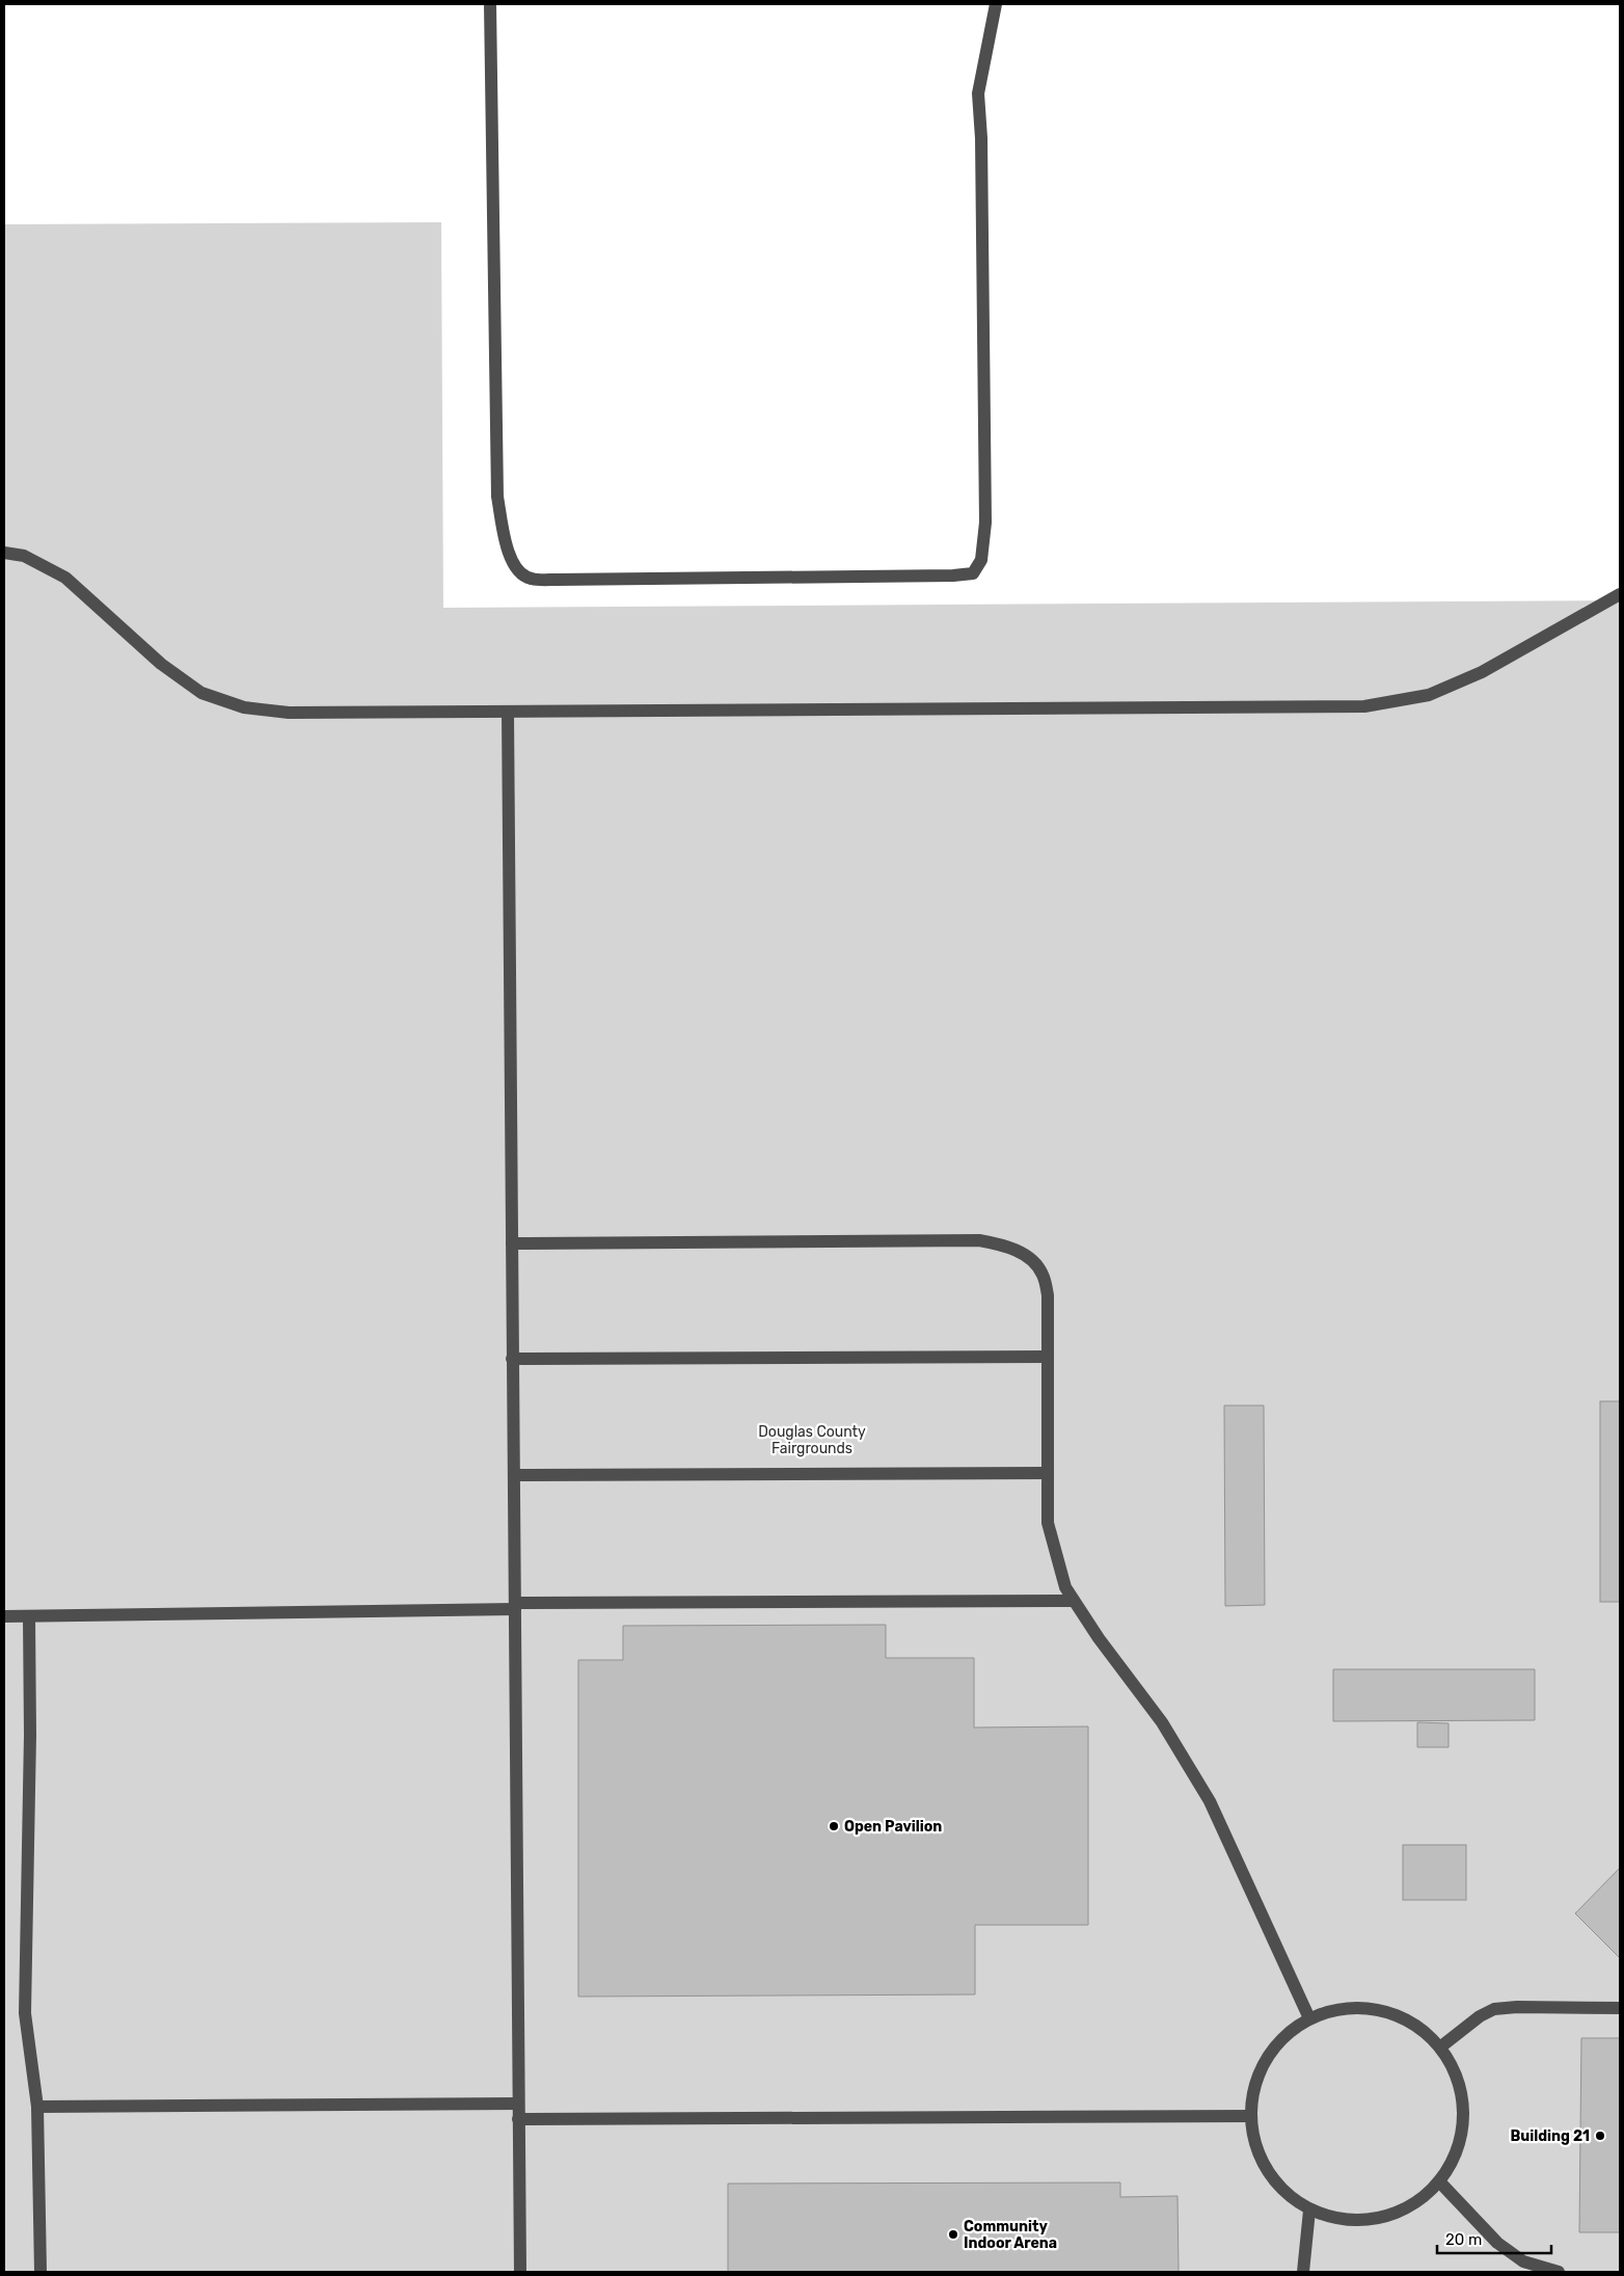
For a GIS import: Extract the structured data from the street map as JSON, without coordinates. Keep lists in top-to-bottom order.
{
  "parks": ["Douglas County Fairgrounds"],
  "places": ["Open Pavilion", "Building 21", "Community Indoor Arena"],
  "scale_bar": "20 m"
}
